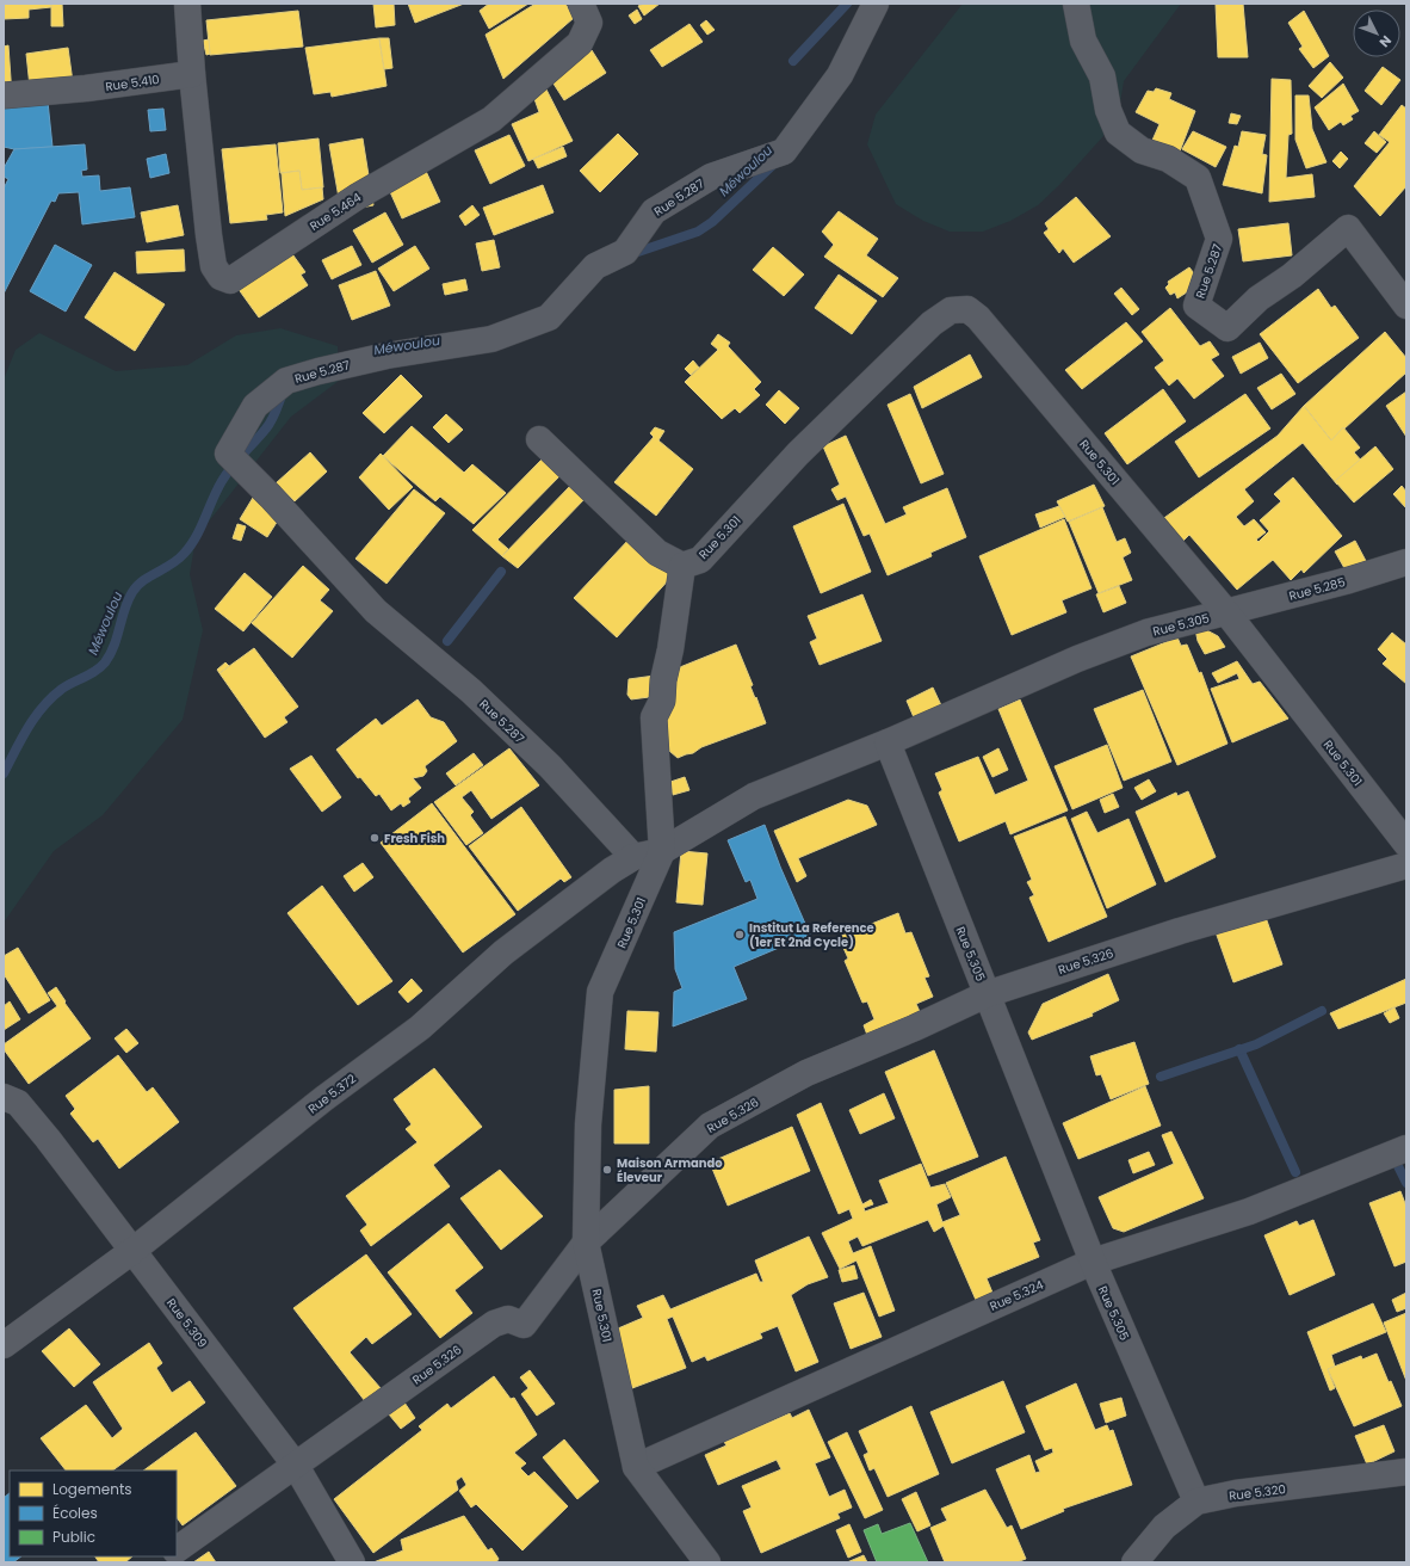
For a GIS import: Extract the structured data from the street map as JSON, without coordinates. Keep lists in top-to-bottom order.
{
  "streets": {
    "street": [
      "Rue 5.410",
      "Rue 5.287",
      "Rue 5.464",
      "Rue 5.301",
      "Rue 5.285",
      "Rue 5.305",
      "Rue 5.326",
      "Rue 5.372",
      "Rue 5.324",
      "Rue 5.309",
      "Rue 5.320"
    ]
  },
  "crossings": [
    ["Rue 5.410", "Rue 5.464"],
    ["Rue 5.287", "Rue 5.372"],
    ["Rue 5.301", "Rue 5.285"],
    ["Rue 5.301", "Rue 5.305"],
    ["Rue 5.301", "Rue 5.326"],
    ["Rue 5.301", "Rue 5.372"],
    ["Rue 5.301", "Rue 5.324"],
    ["Rue 5.285", "Rue 5.305"],
    ["Rue 5.305", "Rue 5.326"],
    ["Rue 5.305", "Rue 5.372"],
    ["Rue 5.305", "Rue 5.324"],
    ["Rue 5.305", "Rue 5.320"],
    ["Rue 5.326", "Rue 5.309"],
    ["Rue 5.372", "Rue 5.309"]
  ],
  "water": ["Méwoulou"],
  "places": ["Fresh Fish", "Institut La Reference (1er Et 2nd Cycle)", "Maison Armando Éleveur"],
  "legend": ["Logements", "Écoles", "Public"],
  "north": "bottom right"
}
